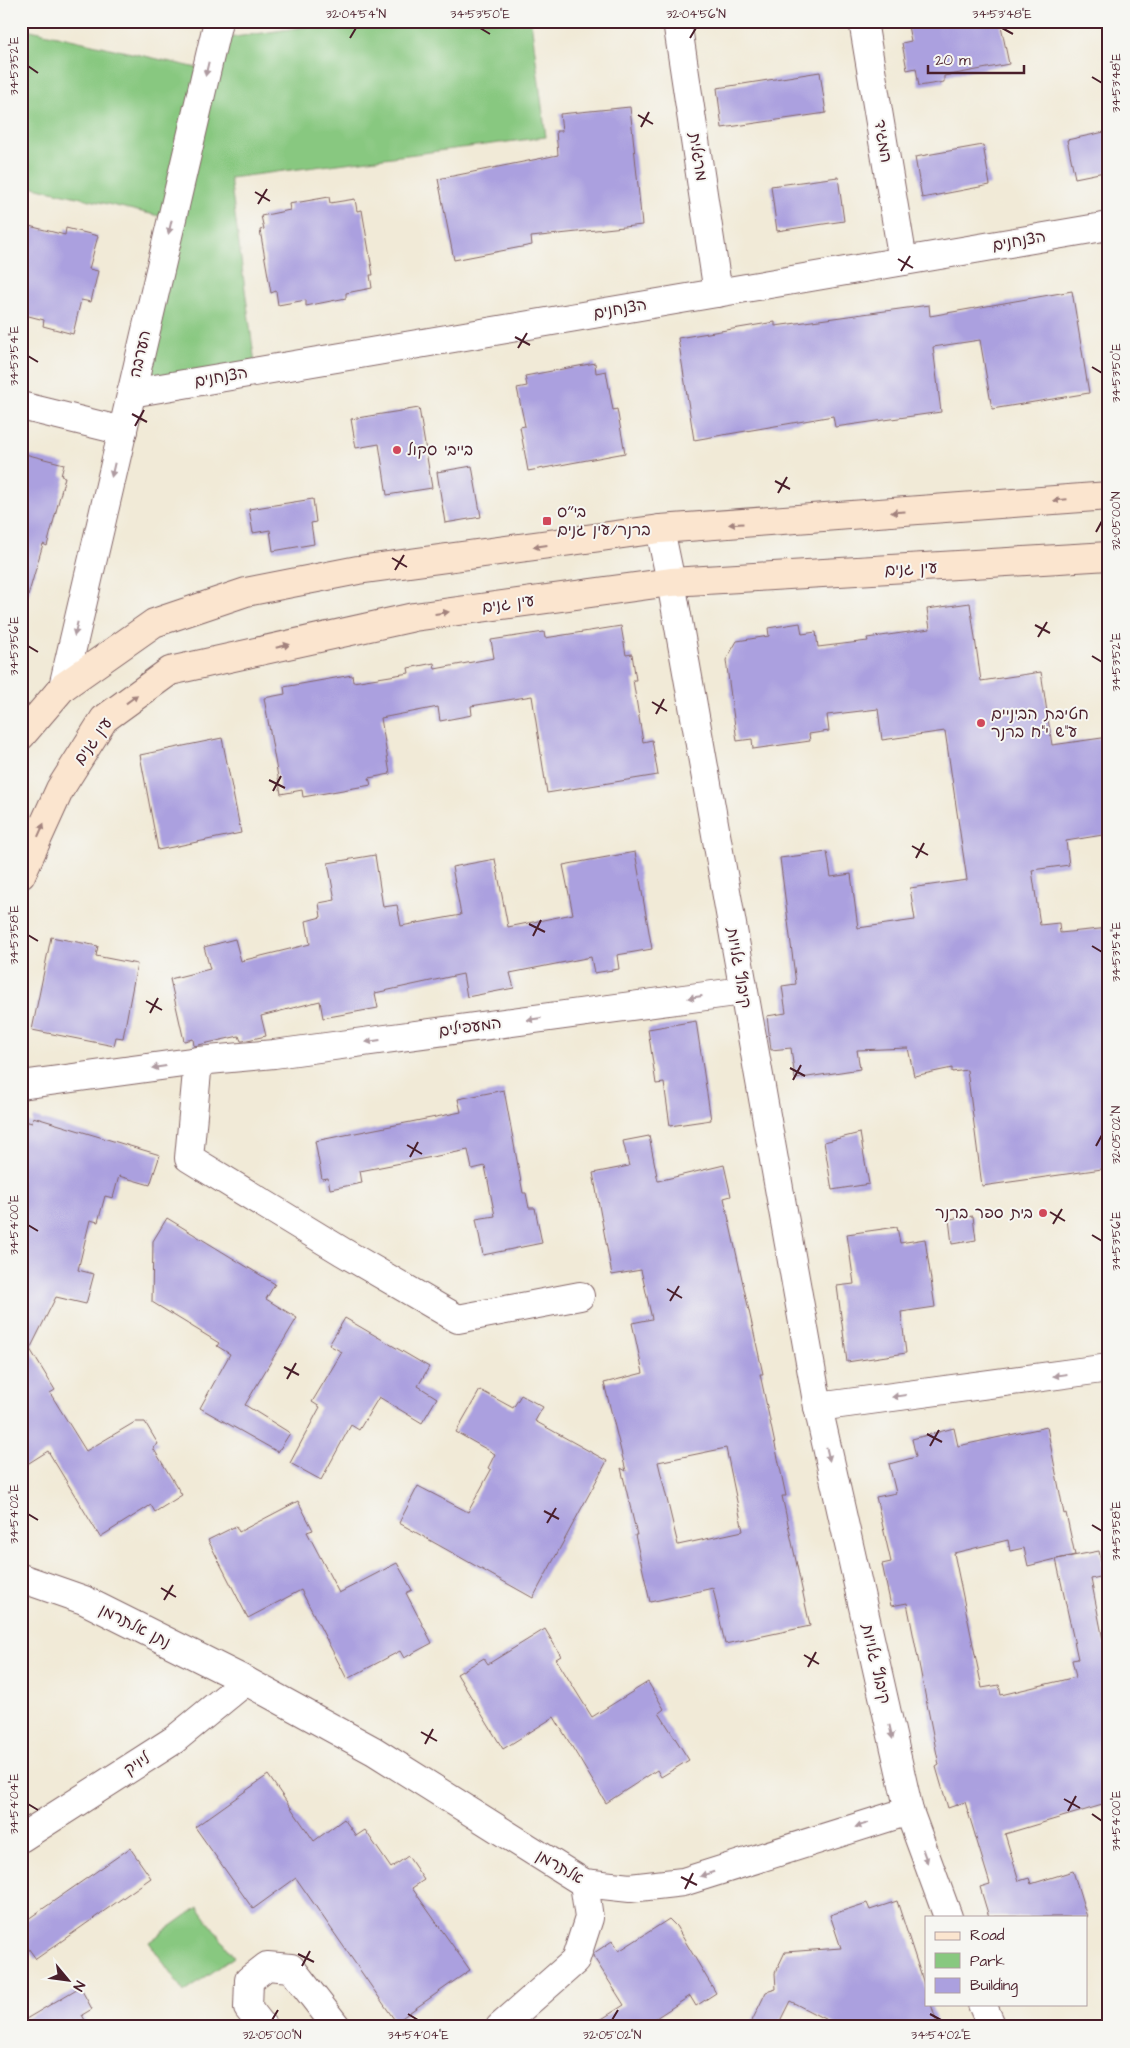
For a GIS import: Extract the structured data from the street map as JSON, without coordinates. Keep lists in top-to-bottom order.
{
  "streets": {
    "main road": ["עין גנים"],
    "street": [
      "המגיד",
      "מרגלית",
      "הצנחנים",
      "הערבה",
      "קיבוץ גלויות",
      "המעפילים",
      "נתן אלתרמן",
      "ליויק",
      "אלתרמן"
    ]
  },
  "crossings": [
    ["המגיד", "הצנחנים"],
    ["מרגלית", "הצנחנים"],
    ["הצנחנים", "הערבה"],
    ["עין גנים", "קיבוץ גלויות"],
    ["קיבוץ גלויות", "המעפילים"],
    ["קיבוץ גלויות", "אלתרמן"],
    ["נתן אלתרמן", "ליויק"],
    ["נתן אלתרמן", "אלתרמן"],
    ["ליויק", "אלתרמן"]
  ],
  "one_way": [
    "הערבה",
    "קיבוץ גלויות",
    "המעפילים",
    "אלתרמן"
  ],
  "places": {
    "other": ["בייבי סקול", "חטיבת הביניים ע\"ש י\"ח ברנר", "בית ספר ברנר"],
    "transit": ["בי״ס ברנר/עין גנים"]
  },
  "legend": ["Road", "Park", "Building"],
  "scale_bar": "20 m",
  "north": "bottom right",
  "coordinates": [
    "32°04'54\"N",
    "34°53'50\"E",
    "32°04'56\"N",
    "34°53'48\"E",
    "34°53'52\"E",
    "34°53'54\"E",
    "32°05'00\"N",
    "34°53'56\"E",
    "34°53'58\"E",
    "32°05'02\"N",
    "34°54'00\"E",
    "34°54'02\"E",
    "34°54'04\"E"
  ]
}
